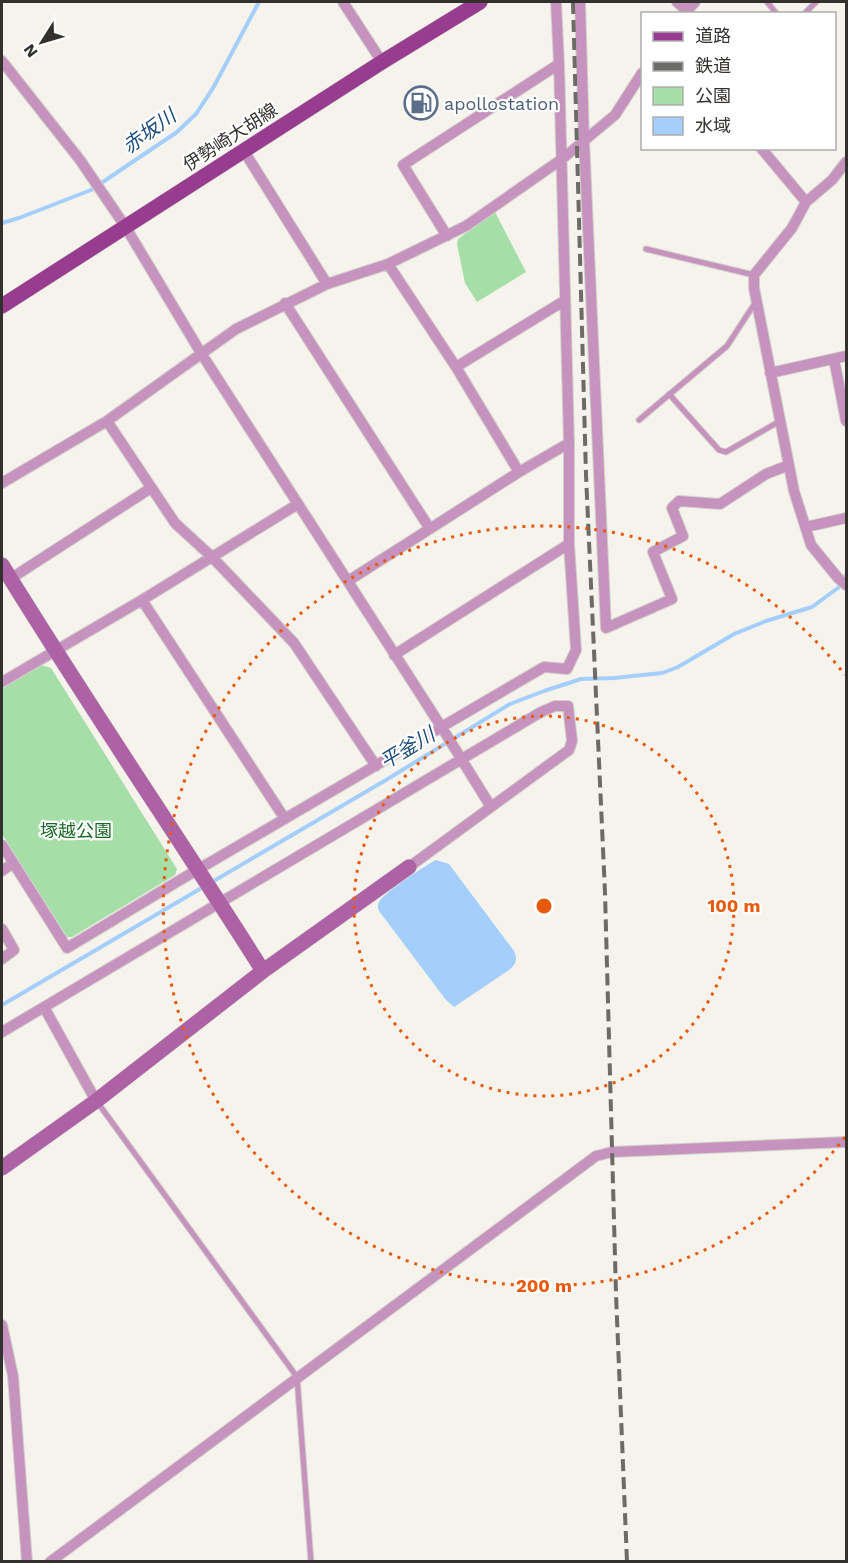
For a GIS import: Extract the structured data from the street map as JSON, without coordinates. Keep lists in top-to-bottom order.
{
  "streets": {
    "main road": ["伊勢崎大胡線"]
  },
  "water": ["赤坂川", "平釜川"],
  "parks": ["塚越公園"],
  "places": {
    "fuel station": ["apollostation"]
  },
  "legend": [
    "道路",
    "鉄道",
    "公園",
    "水域"
  ],
  "north": "bottom left",
  "rings": ["100 m", "200 m"]
}
